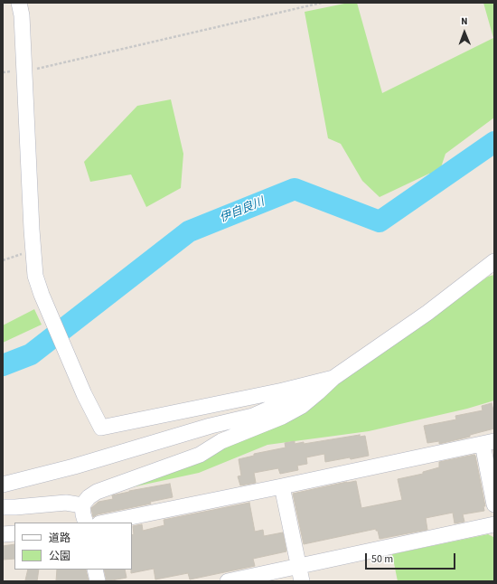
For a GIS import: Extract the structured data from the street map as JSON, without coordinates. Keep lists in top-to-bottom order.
{
  "water": ["伊自良川"],
  "legend": ["道路", "公園"],
  "scale_bar": "50 m",
  "north": "top"
}
